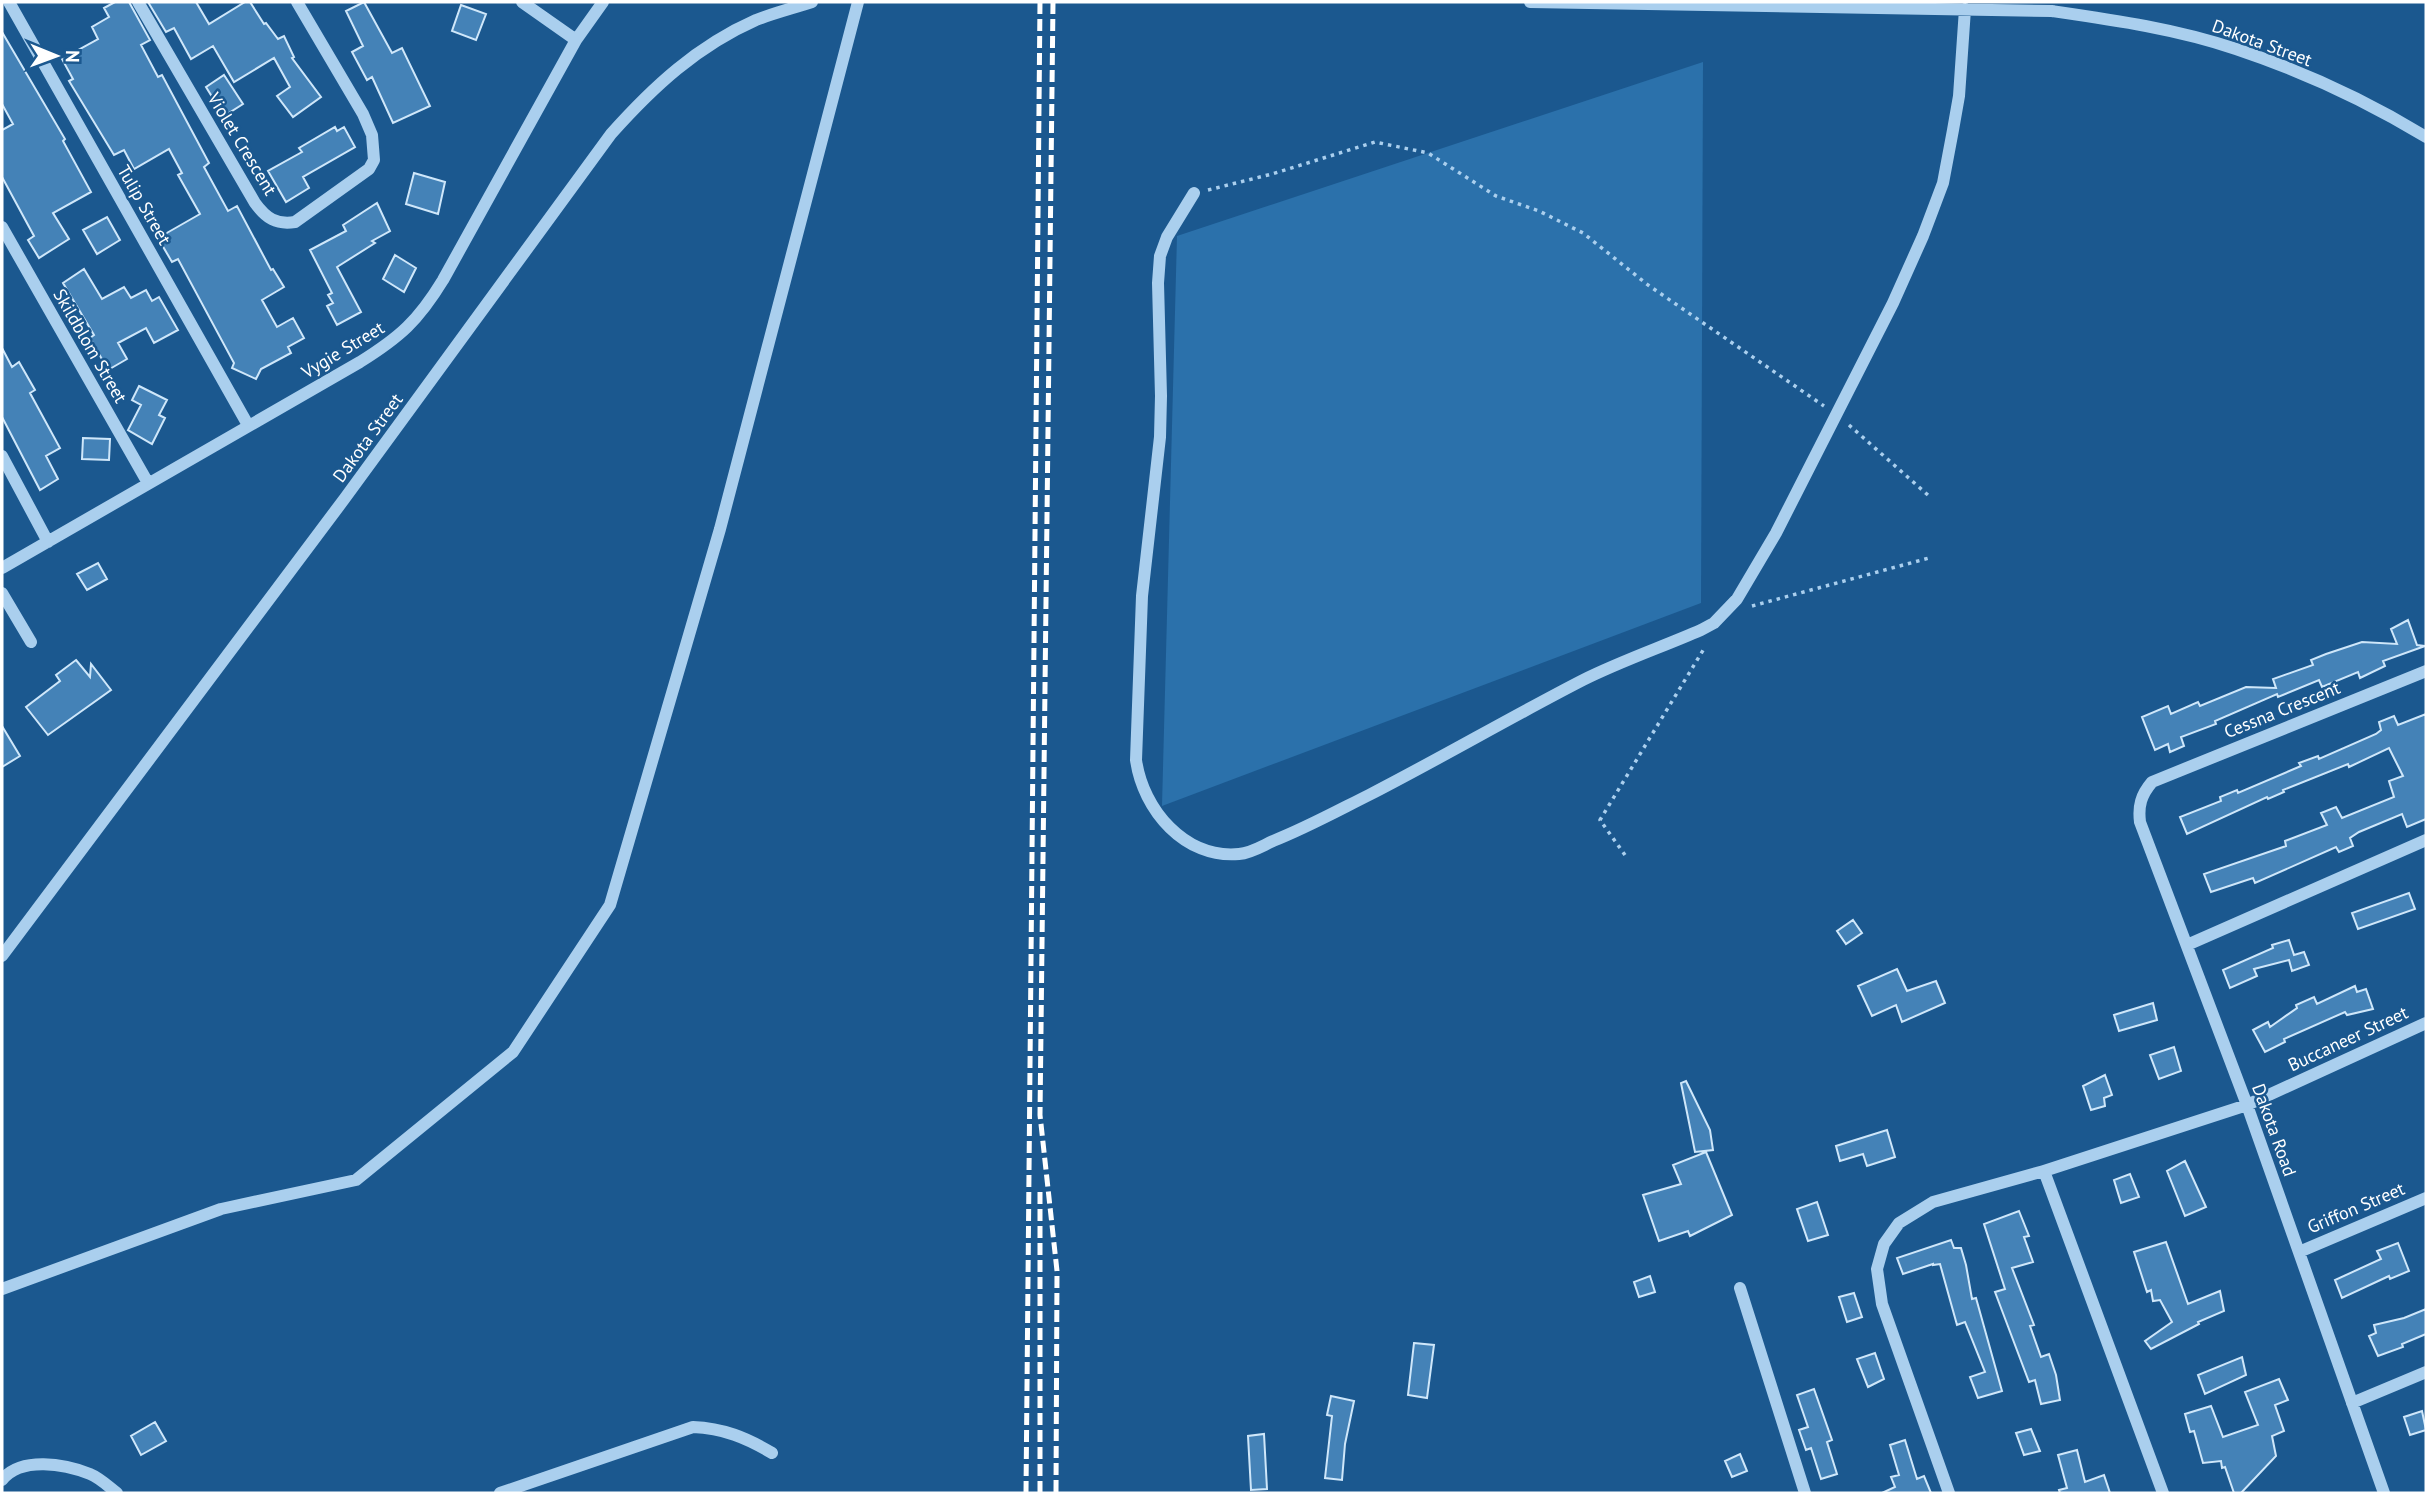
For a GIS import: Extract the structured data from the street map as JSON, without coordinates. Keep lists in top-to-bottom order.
{
  "streets": {
    "street": [
      "Dakota Street",
      "Violet Crescent",
      "Tulip Street",
      "Skildblom Street",
      "Vygie Street",
      "Cessna Crescent",
      "Buccaneer Street",
      "Dakota Road",
      "Griffon Street"
    ]
  },
  "crossings": [
    ["Tulip Street", "Vygie Street"],
    ["Skildblom Street", "Vygie Street"],
    ["Cessna Crescent", "Dakota Road"],
    ["Buccaneer Street", "Dakota Road"],
    ["Dakota Road", "Griffon Street"]
  ],
  "north": "right"
}
